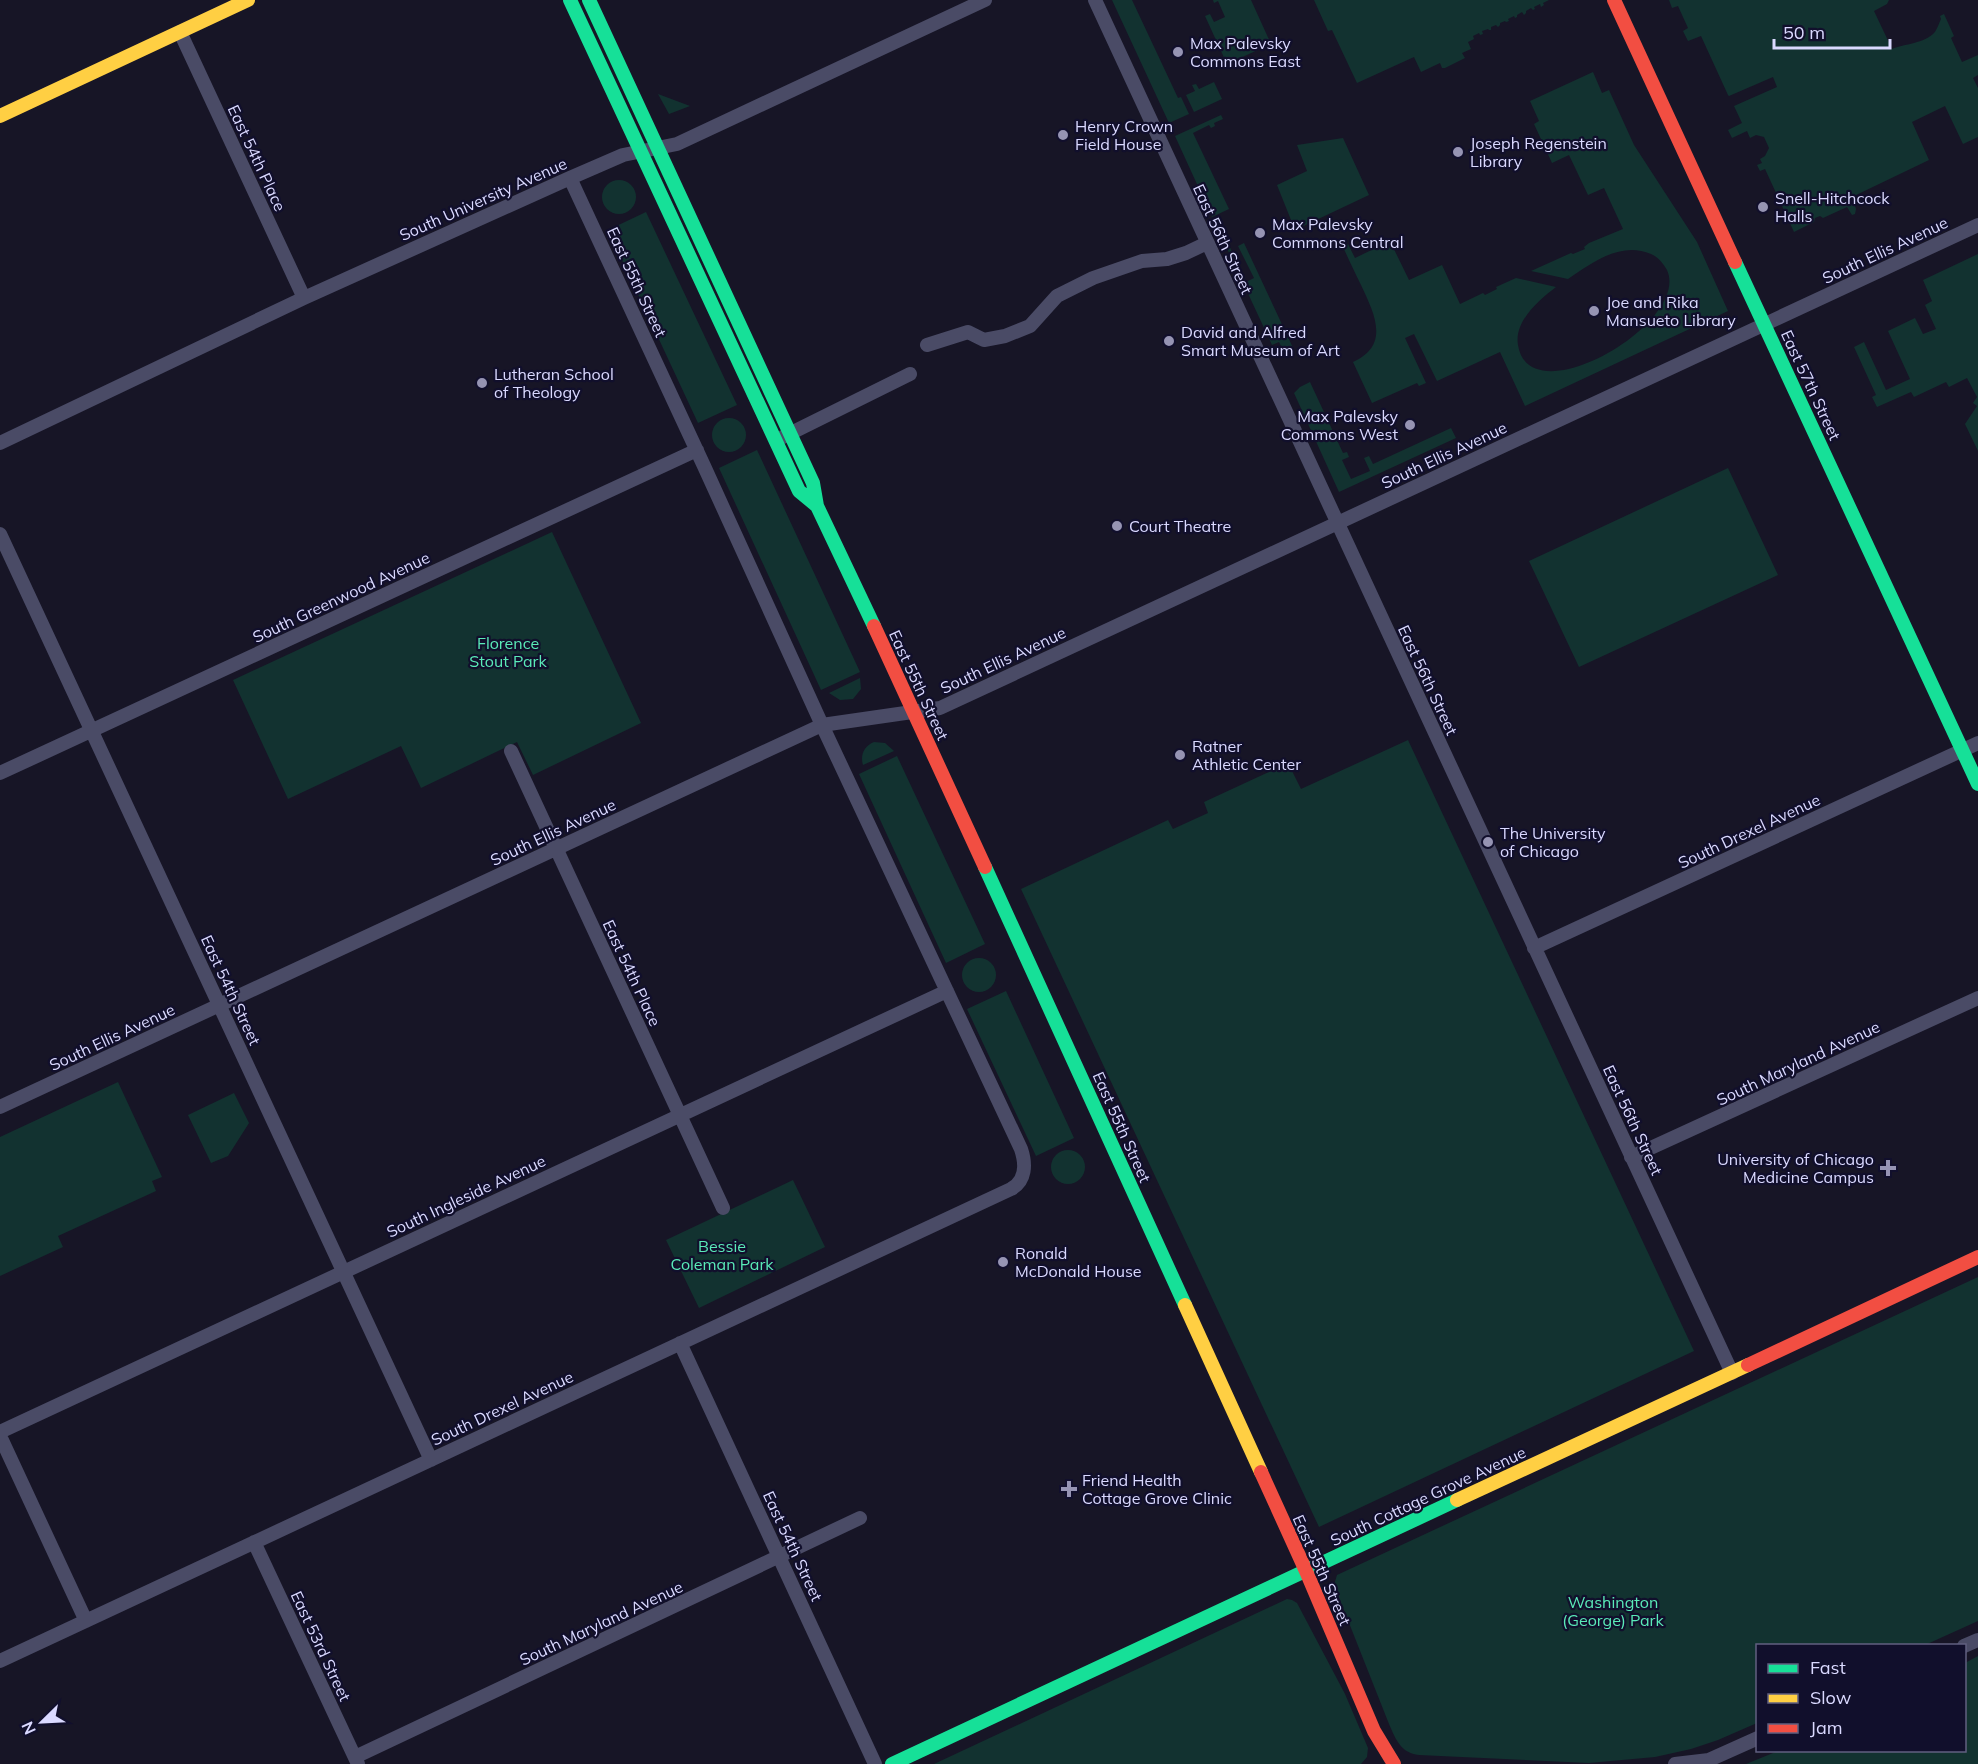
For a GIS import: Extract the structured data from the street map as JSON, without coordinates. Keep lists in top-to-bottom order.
{
  "streets": {
    "street": [
      "East 54th Place",
      "South University Avenue",
      "East 56th Street",
      "South Ellis Avenue",
      "East 55th Street",
      "East 57th Street",
      "South Greenwood Avenue",
      "South Drexel Avenue",
      "East 54th Street",
      "South Maryland Avenue",
      "South Ingleside Avenue",
      "South Cottage Grove Avenue",
      "East 53rd Street"
    ]
  },
  "crossings": [
    ["East 54th Place", "South University Avenue"],
    ["East 54th Place", "South Ellis Avenue"],
    ["East 54th Place", "South Ingleside Avenue"],
    ["South University Avenue", "East 55th Street"],
    ["East 56th Street", "South Ellis Avenue"],
    ["East 56th Street", "South Drexel Avenue"],
    ["East 56th Street", "South Maryland Avenue"],
    ["East 56th Street", "South Cottage Grove Avenue"],
    ["South Ellis Avenue", "East 55th Street"],
    ["South Ellis Avenue", "East 57th Street"],
    ["South Ellis Avenue", "East 54th Street"],
    ["East 55th Street", "South Greenwood Avenue"],
    ["East 55th Street", "South Drexel Avenue"],
    ["East 55th Street", "South Ingleside Avenue"],
    ["East 55th Street", "South Cottage Grove Avenue"],
    ["East 57th Street", "South Drexel Avenue"],
    ["South Greenwood Avenue", "East 54th Street"],
    ["South Drexel Avenue", "East 54th Street"],
    ["South Drexel Avenue", "East 53rd Street"],
    ["East 54th Street", "South Maryland Avenue"],
    ["East 54th Street", "South Ingleside Avenue"],
    ["South Maryland Avenue", "East 53rd Street"]
  ],
  "parks": ["Florence Stout Park", "Bessie Coleman Park", "Washington (George) Park"],
  "places": {
    "other": [
      "Max Palevsky Commons East",
      "Henry Crown Field House",
      "Joseph Regenstein Library",
      "Snell-Hitchcock Halls",
      "Max Palevsky Commons Central",
      "Joe and Rika Mansueto Library",
      "David and Alfred Smart Museum of Art",
      "Lutheran School of Theology",
      "Max Palevsky Commons West",
      "Court Theatre",
      "Ratner Athletic Center",
      "The University of Chicago",
      "Ronald McDonald House"
    ],
    "health": ["University of Chicago Medicine Campus", "Friend Health Cottage Grove Clinic"]
  },
  "legend": ["Fast", "Slow", "Jam"],
  "scale_bar": "50 m",
  "north": "bottom left"
}
